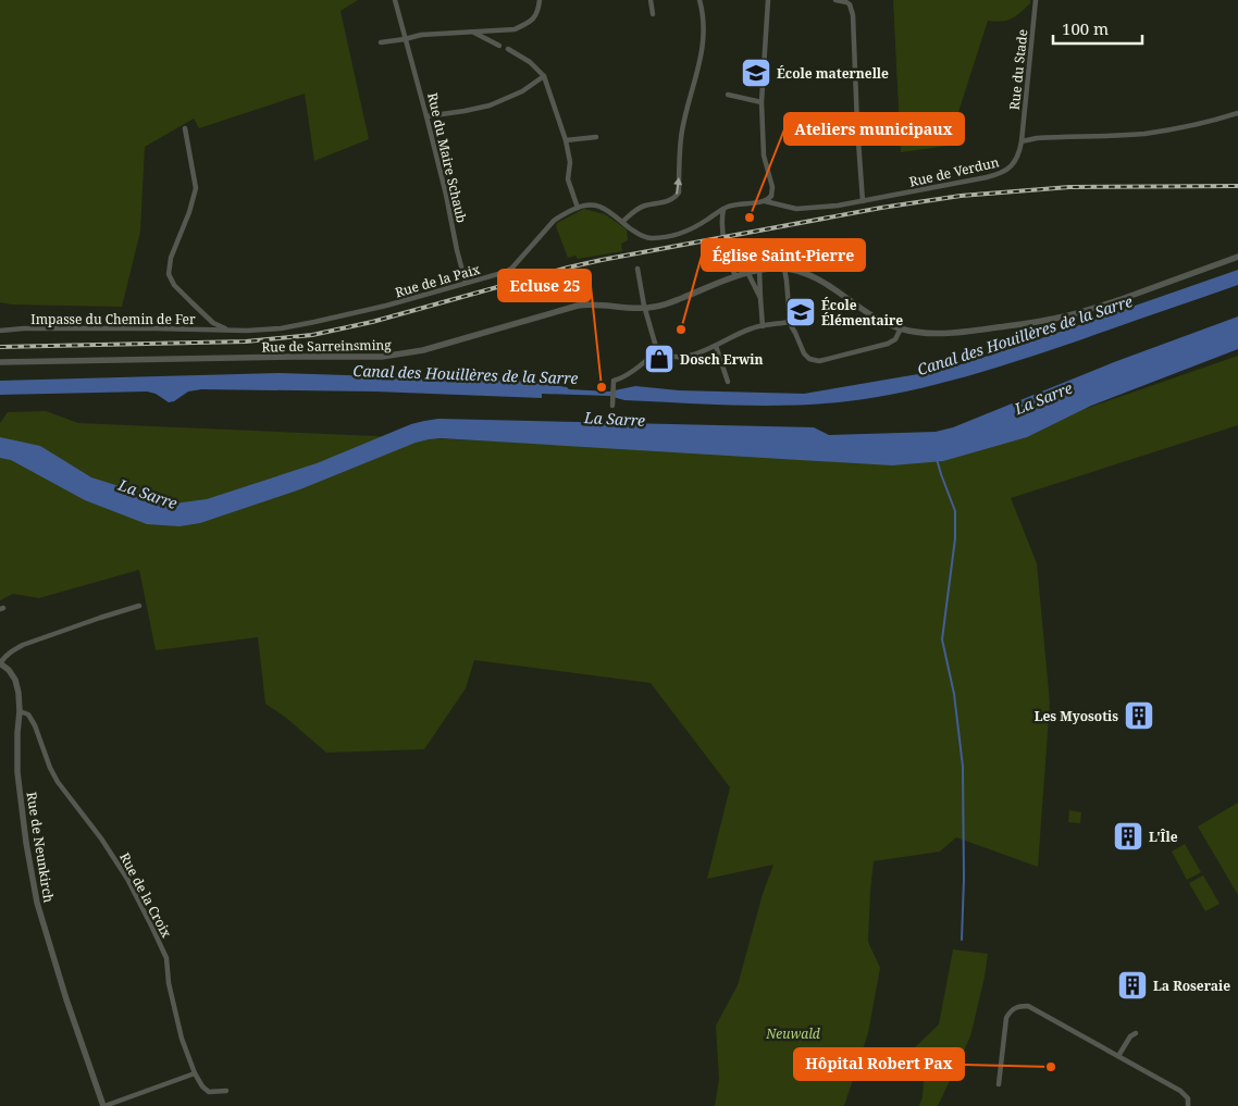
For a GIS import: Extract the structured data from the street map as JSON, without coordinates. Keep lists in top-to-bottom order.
{
  "streets": {
    "street": [
      "Rue du Stade",
      "Rue du Maire Schaub",
      "Rue de Verdun",
      "Rue de la Paix",
      "Impasse du Chemin de Fer",
      "Rue de Sarreinsming",
      "Rue de Neunkirch",
      "Rue de la Croix"
    ]
  },
  "crossings": [
    ["Rue du Stade", "Rue de Verdun"],
    ["Rue du Maire Schaub", "Rue de la Paix"],
    ["Rue de la Paix", "Impasse du Chemin de Fer"],
    ["Rue de Neunkirch", "Rue de la Croix"]
  ],
  "water": ["Canal des Houillères de la Sarre", "La Sarre"],
  "parks": ["Neuwald"],
  "places": {
    "school or university": ["École maternelle", "École Élémentaire"],
    "other": [
      "Ateliers municipaux",
      "Église Saint-Pierre",
      "Ecluse 25",
      "Hôpital Robert Pax"
    ],
    "shop": ["Dosch Erwin"],
    "building": ["Les Myosotis", "L'Île", "La Roseraie"]
  },
  "scale_bar": "100 m"
}
